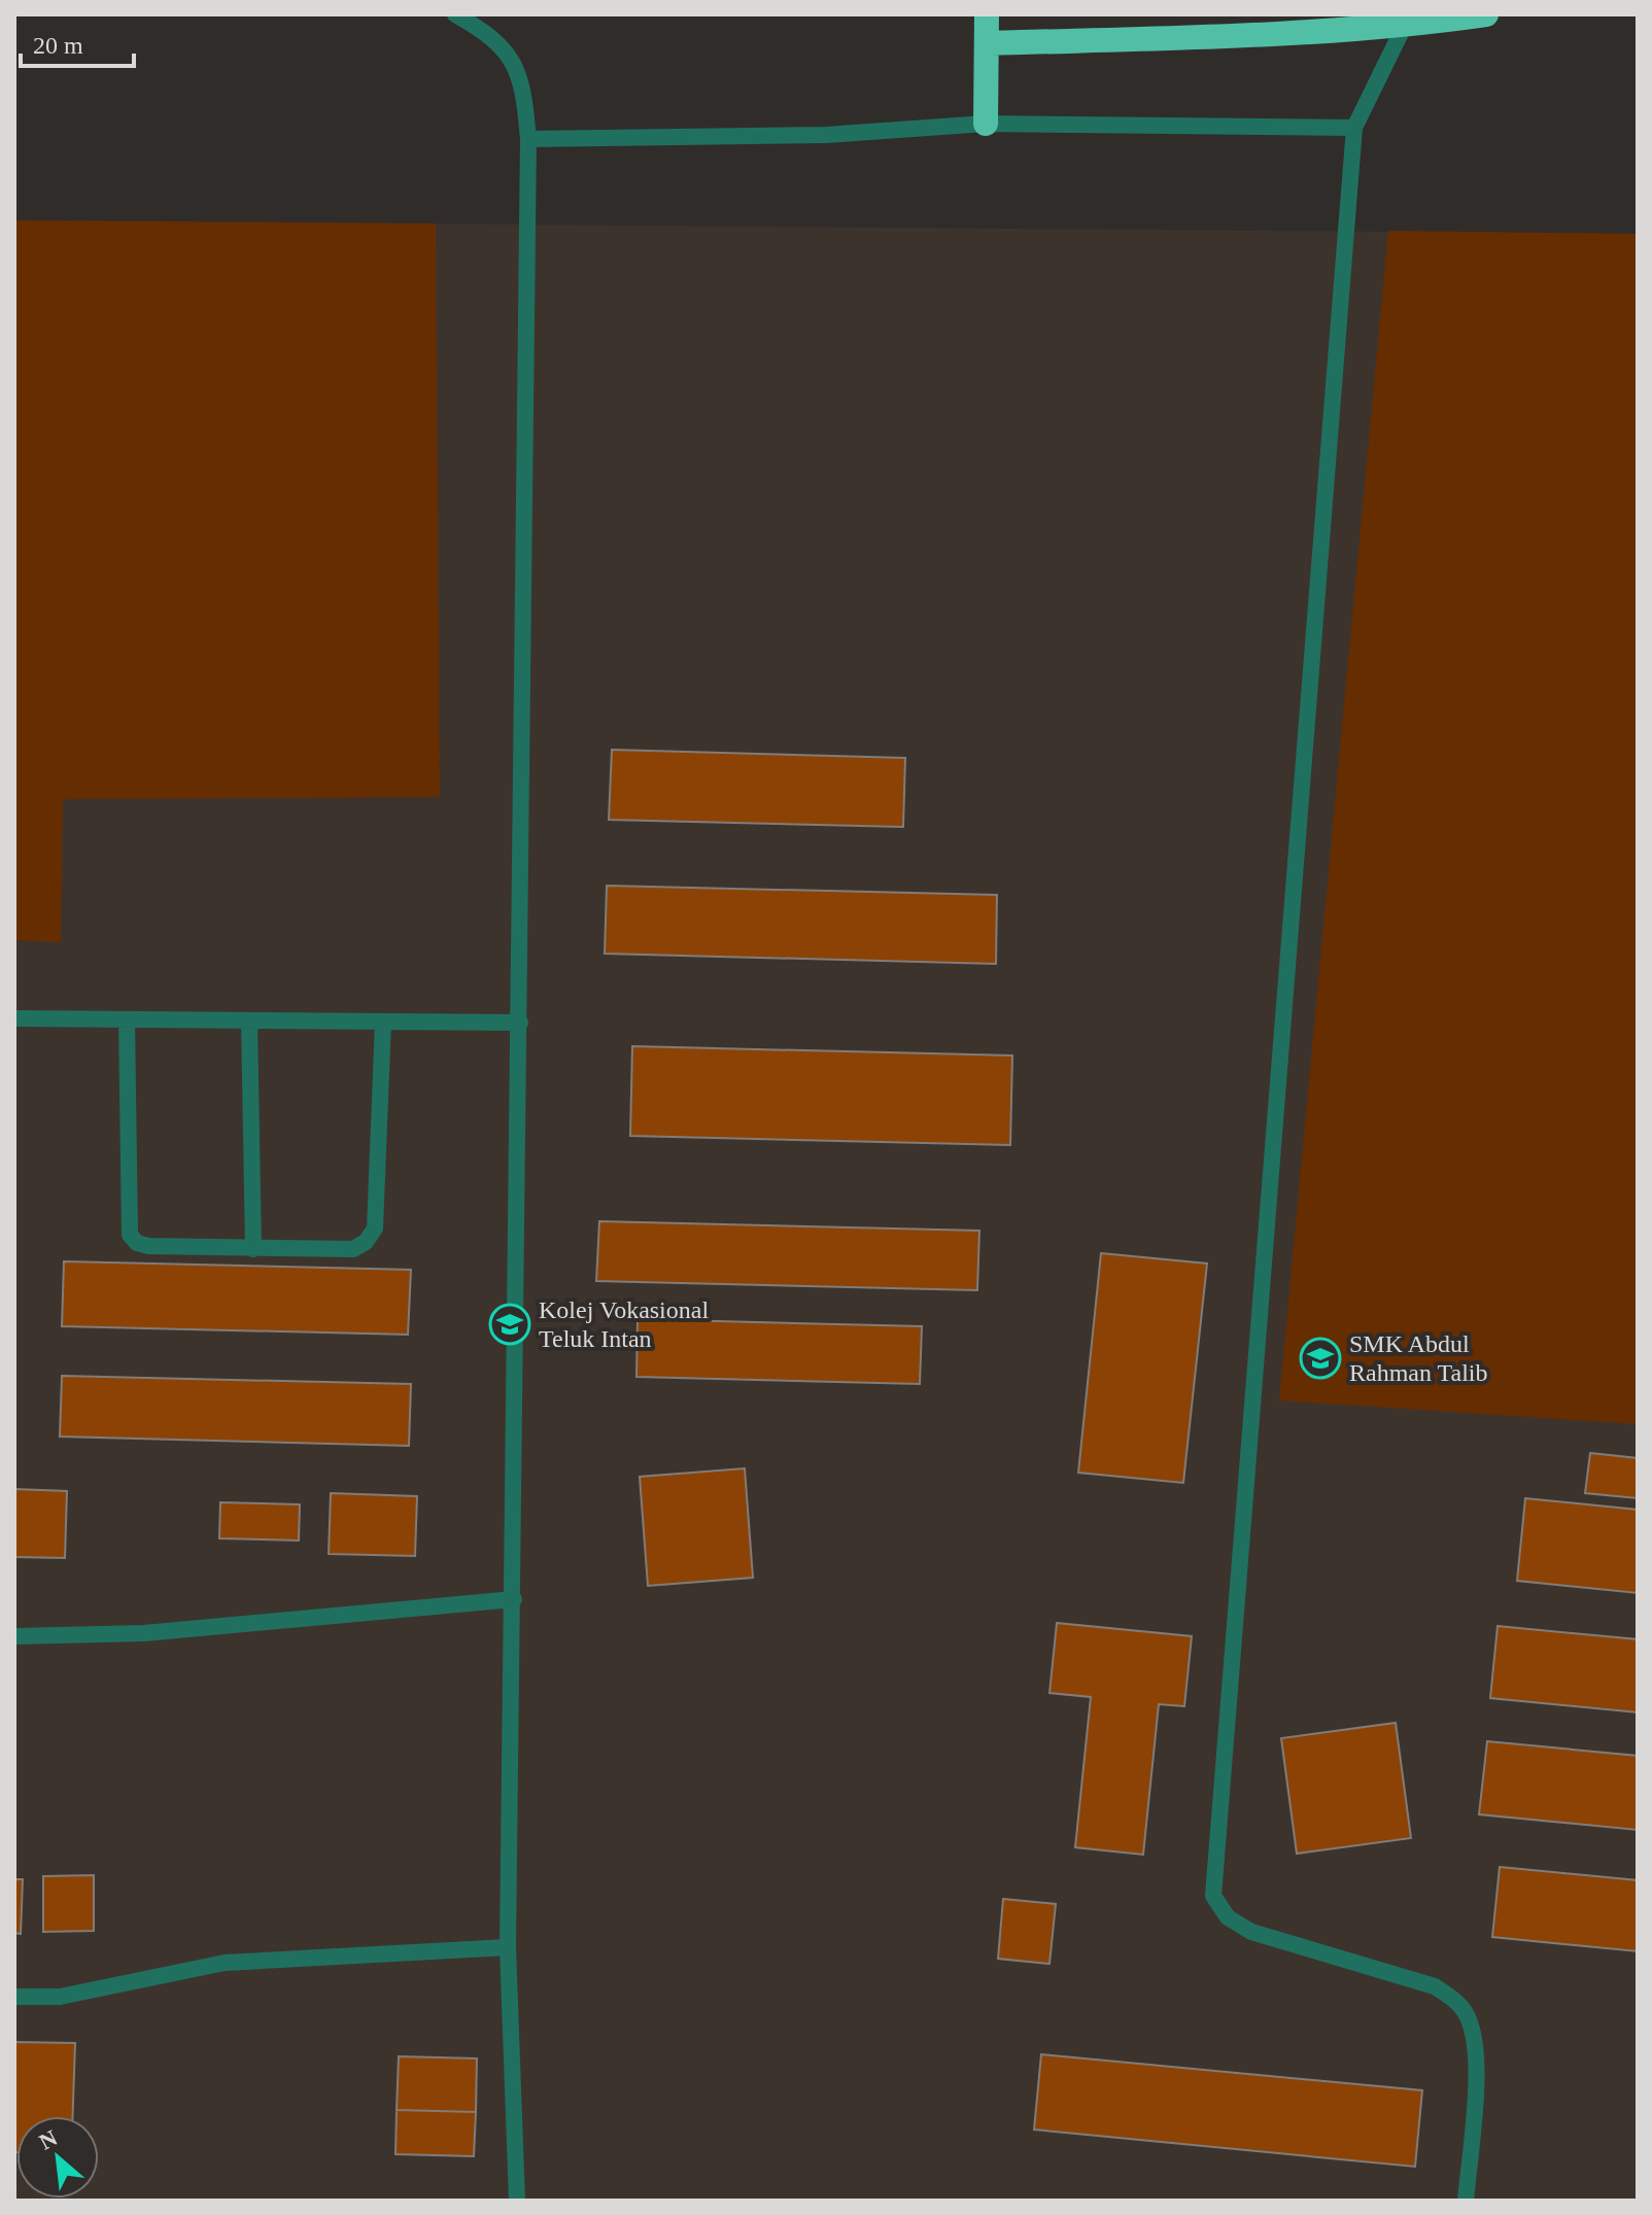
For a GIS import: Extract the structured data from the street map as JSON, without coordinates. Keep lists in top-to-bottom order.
{
  "places": {
    "school or university": ["Kolej Vokasional Teluk Intan", "SMK Abdul Rahman Talib"]
  },
  "scale_bar": "20 m",
  "north": "top left"
}
